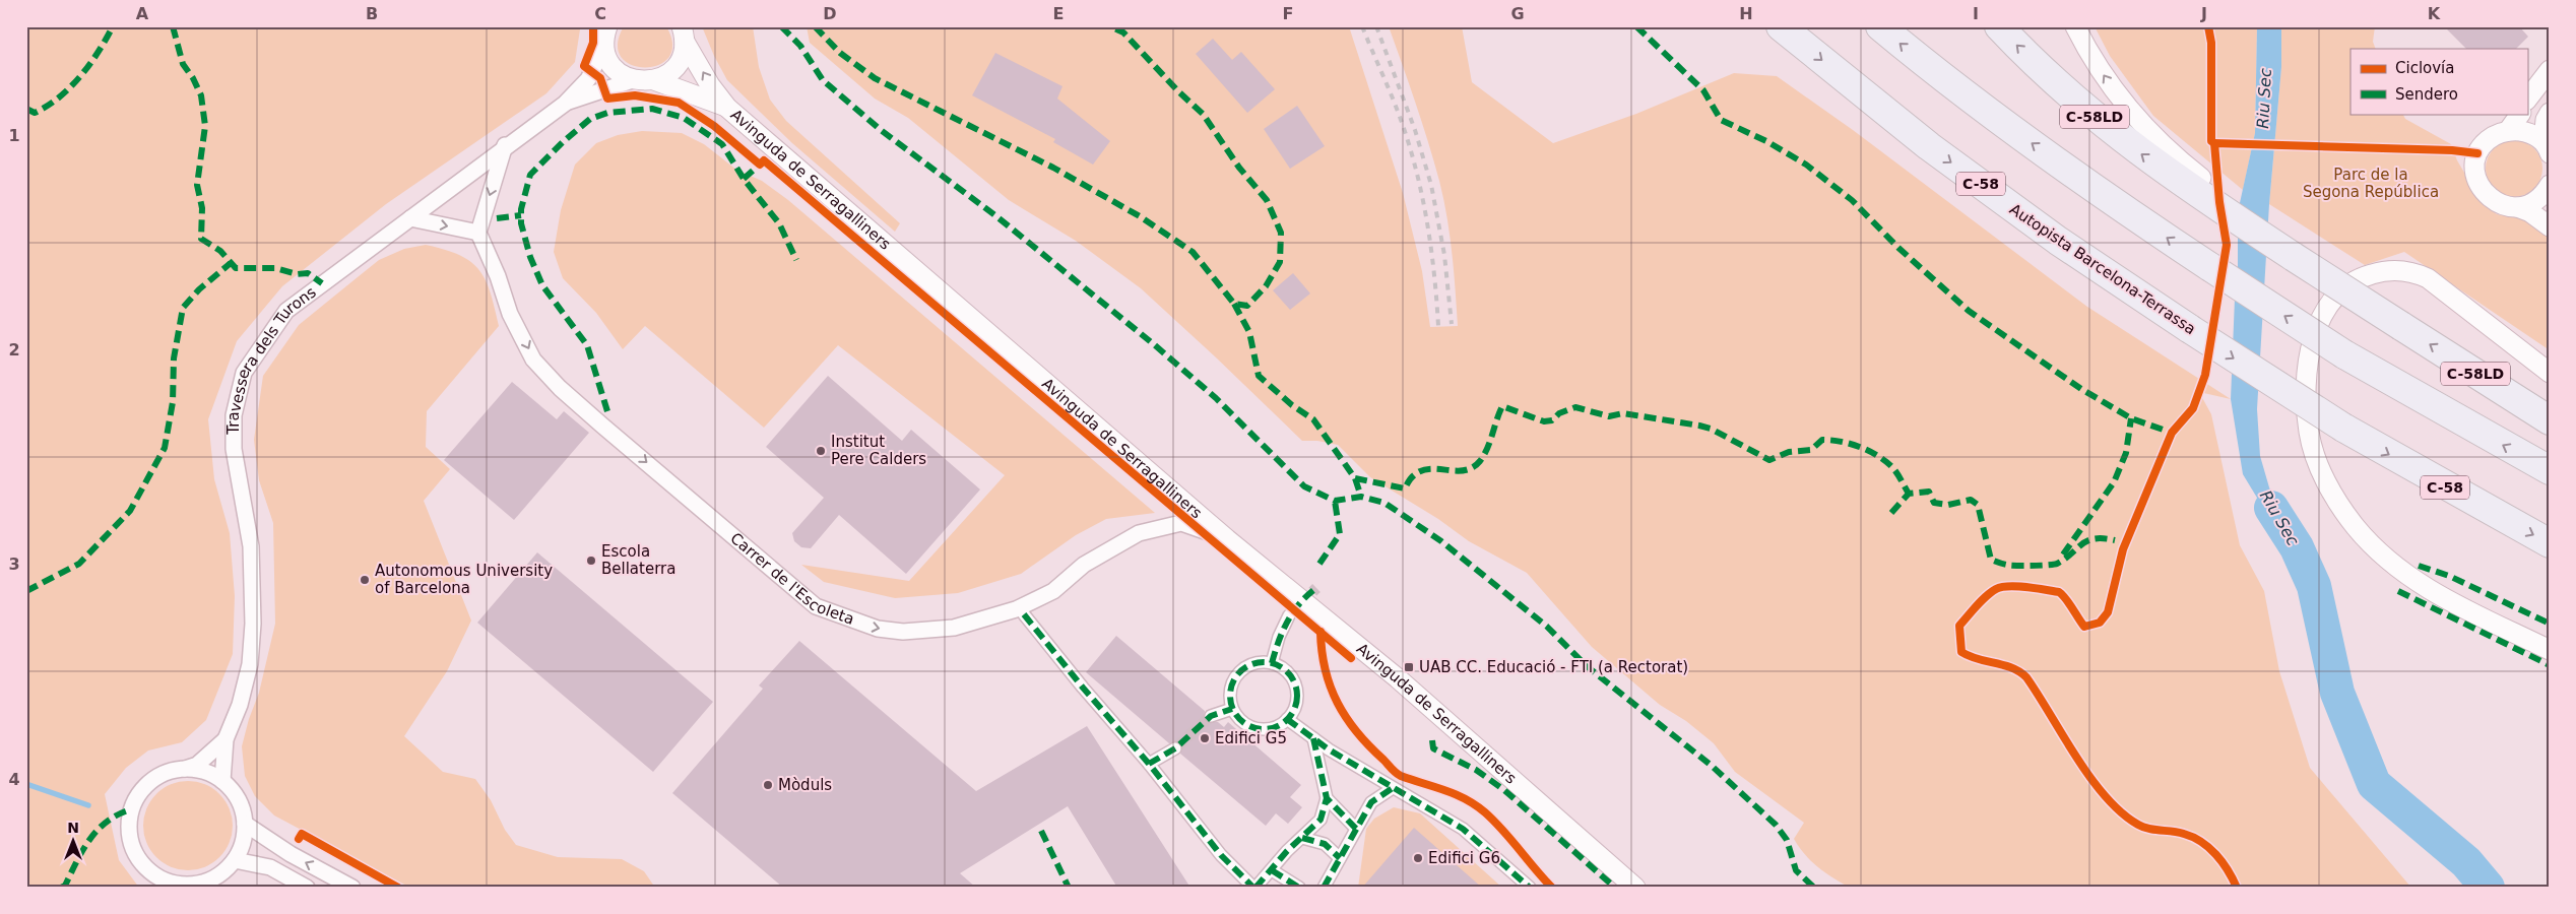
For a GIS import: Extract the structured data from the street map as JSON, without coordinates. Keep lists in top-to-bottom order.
{
  "streets": {
    "highway": ["C-58LD", "C-58", "Autopista Barcelona-Terrassa"],
    "street": ["Avinguda de Serragalliners", "Travessera dels Turons", "Carrer de l'Escoleta"]
  },
  "crossings": [
    ["Avinguda de Serragalliners", "Carrer de l'Escoleta"]
  ],
  "one_way": ["Carrer de l'Escoleta"],
  "water": ["Riu Sec"],
  "parks": ["Parc de la Segona República"],
  "places": {
    "other": [
      "Institut Pere Calders",
      "Escola Bellaterra",
      "Autonomous University of Barcelona",
      "Edifici G5",
      "Mòduls",
      "Edifici G6"
    ],
    "transit": ["UAB CC. Educació - FTI (a Rectorat)"]
  },
  "legend": ["Ciclovía", "Sendero"],
  "north": "top",
  "grid": {
    "columns": [
      "A",
      "B",
      "C",
      "D",
      "E",
      "F",
      "G",
      "H",
      "I",
      "J",
      "K"
    ],
    "rows": [
      "1",
      "2",
      "3",
      "4"
    ]
  }
}
